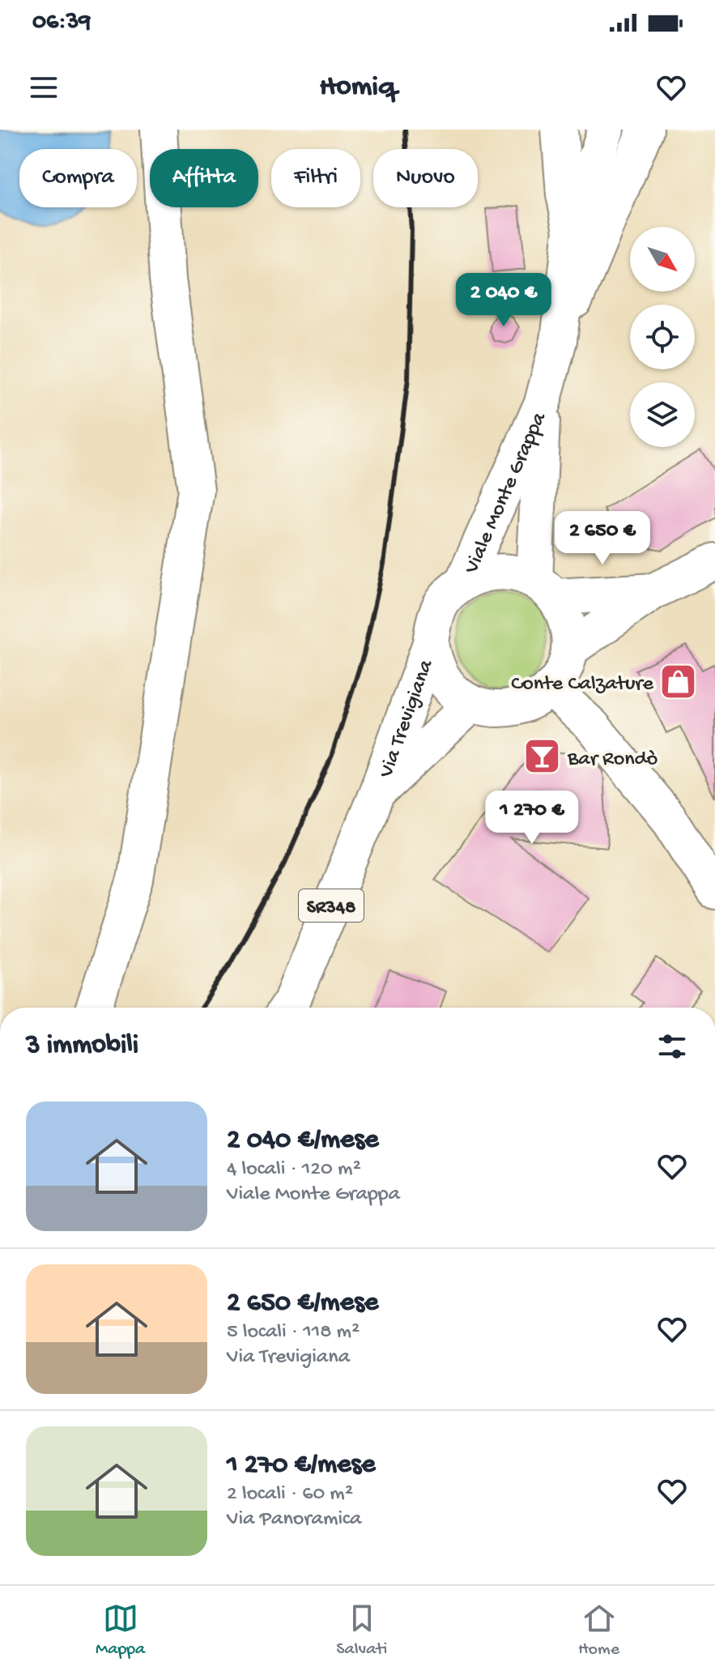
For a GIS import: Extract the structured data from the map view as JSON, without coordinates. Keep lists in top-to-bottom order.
{
  "streets": {
    "main road": ["Viale Monte Grappa", "Via Trevigiana", "SR348"]
  },
  "crossings": [
    ["Viale Monte Grappa", "Via Trevigiana"]
  ],
  "places": {
    "shop": ["Conte Calzature"],
    "bar": ["Bar Rondò"]
  },
  "north": "bottom right",
  "page": {
    "status": "06:39",
    "header": "Homiq",
    "chip": [
      "Compra",
      "Affitta",
      "Filtri",
      "Nuovo"
    ],
    "price": ["2 040 €", "2 650 €", "1 270 €"],
    "heading": "3 immobili",
    "list": [
      {
        "name": "2 040 €/mese",
        "note": "4 locali · 120 m² · Viale Monte Grappa"
      },
      {
        "name": "2 650 €/mese",
        "note": "5 locali · 118 m² · Via Trevigiana"
      },
      {
        "name": "1 270 €/mese",
        "note": "2 locali · 60 m² · Via Panoramica"
      }
    ],
    "tabs": ["Mappa", "Salvati", "Home"]
  }
}
